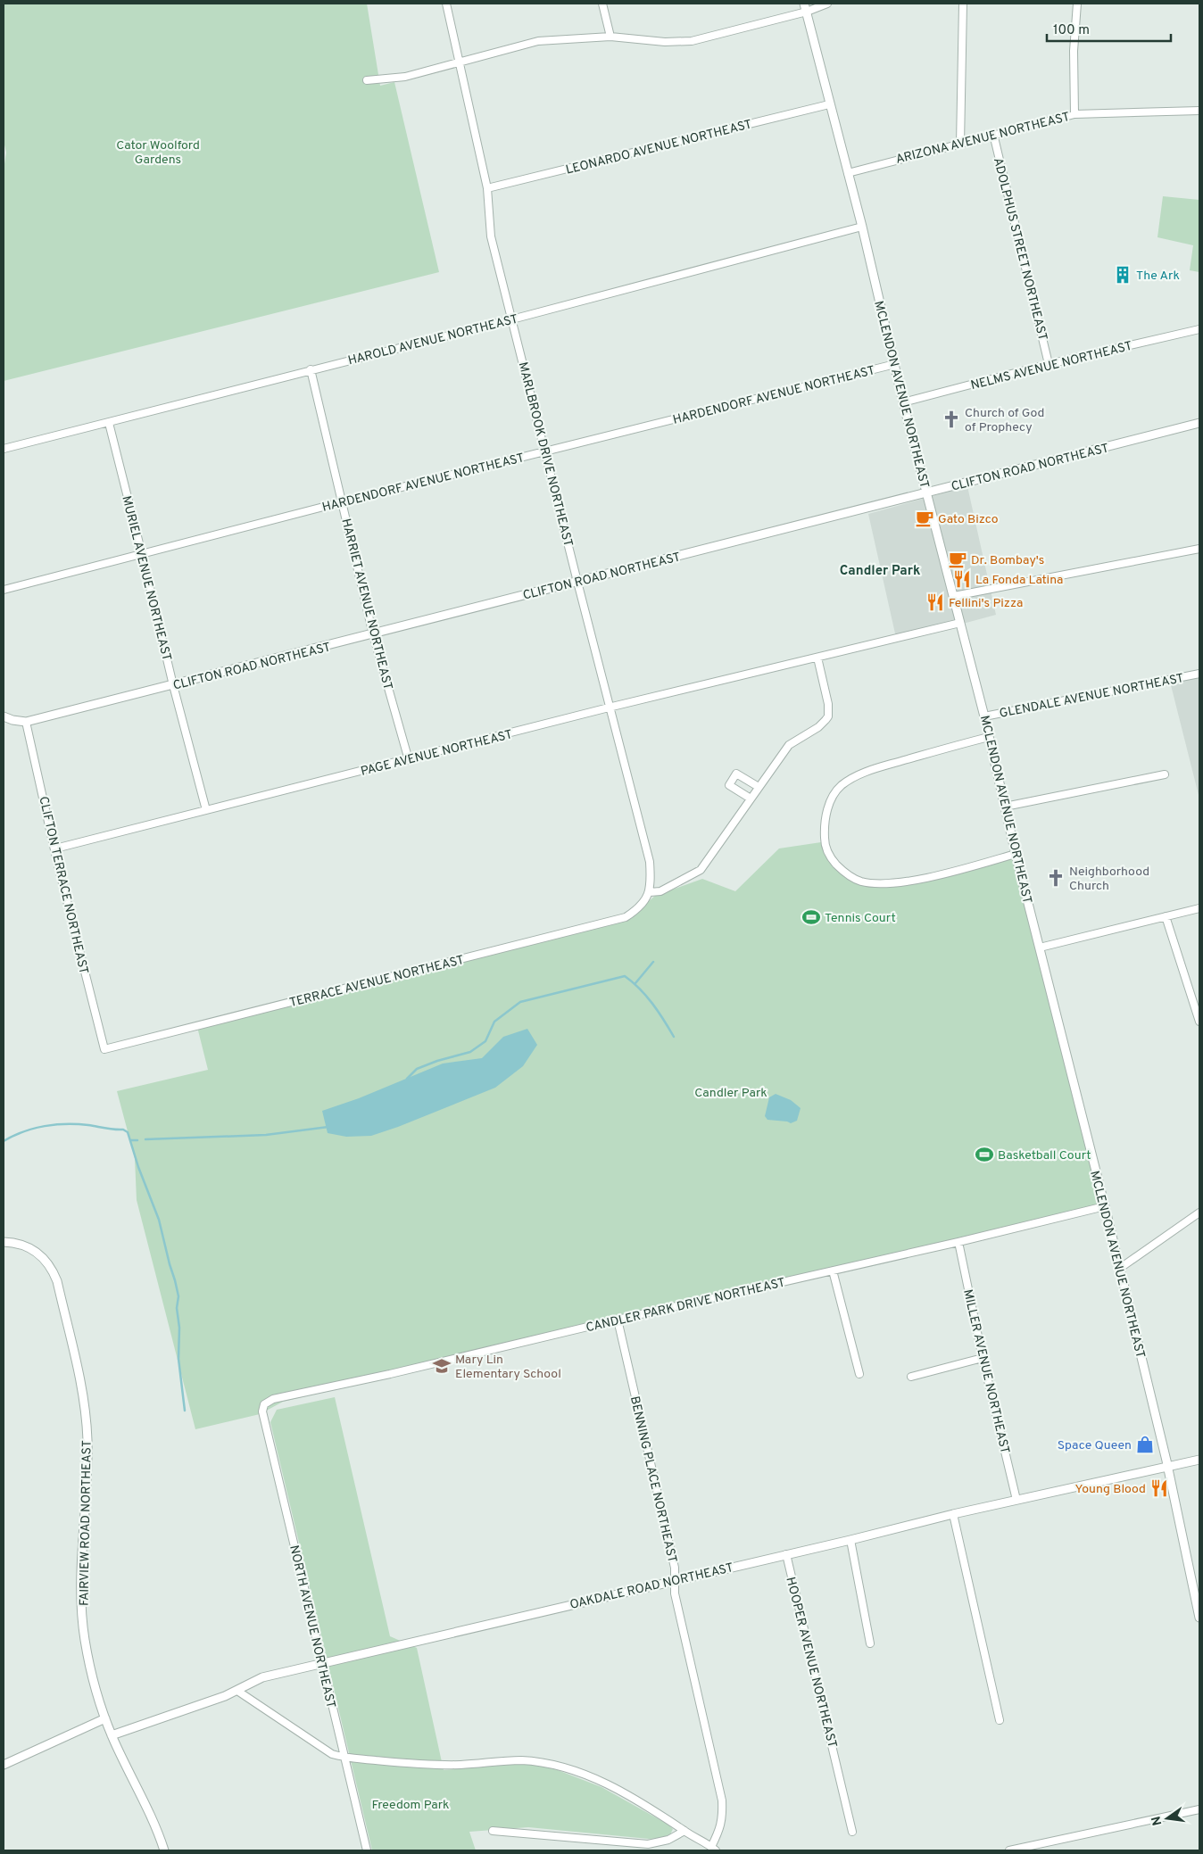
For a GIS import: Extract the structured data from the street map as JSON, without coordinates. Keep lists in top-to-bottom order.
{
  "streets": {
    "street": [
      "ARIZONA AVENUE NORTHEAST",
      "LEONARDO AVENUE NORTHEAST",
      "ADOLPHUS STREET NORTHEAST",
      "HAROLD AVENUE NORTHEAST",
      "NELMS AVENUE NORTHEAST",
      "HARDENDORF AVENUE NORTHEAST",
      "MCLENDON AVENUE NORTHEAST",
      "MARLBROOK DRIVE NORTHEAST",
      "CLIFTON ROAD NORTHEAST",
      "MURIEL AVENUE NORTHEAST",
      "HARRIET AVENUE NORTHEAST",
      "GLENDALE AVENUE NORTHEAST",
      "PAGE AVENUE NORTHEAST",
      "CLIFTON TERRACE NORTHEAST",
      "TERRACE AVENUE NORTHEAST",
      "CANDLER PARK DRIVE NORTHEAST",
      "MILLER AVENUE NORTHEAST",
      "BENNING PLACE NORTHEAST",
      "FAIRVIEW ROAD NORTHEAST",
      "OAKDALE ROAD NORTHEAST",
      "NORTH AVENUE NORTHEAST",
      "HOOPER AVENUE NORTHEAST"
    ]
  },
  "crossings": [
    ["ARIZONA AVENUE NORTHEAST", "ADOLPHUS STREET NORTHEAST"],
    ["ARIZONA AVENUE NORTHEAST", "MCLENDON AVENUE NORTHEAST"],
    ["LEONARDO AVENUE NORTHEAST", "MCLENDON AVENUE NORTHEAST"],
    ["LEONARDO AVENUE NORTHEAST", "MARLBROOK DRIVE NORTHEAST"],
    ["ADOLPHUS STREET NORTHEAST", "NELMS AVENUE NORTHEAST"],
    ["HAROLD AVENUE NORTHEAST", "MCLENDON AVENUE NORTHEAST"],
    ["HAROLD AVENUE NORTHEAST", "MARLBROOK DRIVE NORTHEAST"],
    ["HAROLD AVENUE NORTHEAST", "MURIEL AVENUE NORTHEAST"],
    ["HAROLD AVENUE NORTHEAST", "HARRIET AVENUE NORTHEAST"],
    ["NELMS AVENUE NORTHEAST", "MCLENDON AVENUE NORTHEAST"],
    ["HARDENDORF AVENUE NORTHEAST", "MCLENDON AVENUE NORTHEAST"],
    ["HARDENDORF AVENUE NORTHEAST", "MARLBROOK DRIVE NORTHEAST"],
    ["HARDENDORF AVENUE NORTHEAST", "MURIEL AVENUE NORTHEAST"],
    ["HARDENDORF AVENUE NORTHEAST", "HARRIET AVENUE NORTHEAST"],
    ["MCLENDON AVENUE NORTHEAST", "CLIFTON ROAD NORTHEAST"],
    ["MCLENDON AVENUE NORTHEAST", "GLENDALE AVENUE NORTHEAST"],
    ["MCLENDON AVENUE NORTHEAST", "PAGE AVENUE NORTHEAST"],
    ["MCLENDON AVENUE NORTHEAST", "CANDLER PARK DRIVE NORTHEAST"],
    ["MCLENDON AVENUE NORTHEAST", "OAKDALE ROAD NORTHEAST"],
    ["MARLBROOK DRIVE NORTHEAST", "CLIFTON ROAD NORTHEAST"],
    ["MARLBROOK DRIVE NORTHEAST", "PAGE AVENUE NORTHEAST"],
    ["MARLBROOK DRIVE NORTHEAST", "TERRACE AVENUE NORTHEAST"],
    ["CLIFTON ROAD NORTHEAST", "MURIEL AVENUE NORTHEAST"],
    ["CLIFTON ROAD NORTHEAST", "HARRIET AVENUE NORTHEAST"],
    ["CLIFTON ROAD NORTHEAST", "CLIFTON TERRACE NORTHEAST"],
    ["MURIEL AVENUE NORTHEAST", "PAGE AVENUE NORTHEAST"],
    ["HARRIET AVENUE NORTHEAST", "PAGE AVENUE NORTHEAST"],
    ["PAGE AVENUE NORTHEAST", "CLIFTON TERRACE NORTHEAST"],
    ["CLIFTON TERRACE NORTHEAST", "TERRACE AVENUE NORTHEAST"],
    ["CANDLER PARK DRIVE NORTHEAST", "MILLER AVENUE NORTHEAST"],
    ["CANDLER PARK DRIVE NORTHEAST", "BENNING PLACE NORTHEAST"],
    ["CANDLER PARK DRIVE NORTHEAST", "NORTH AVENUE NORTHEAST"],
    ["MILLER AVENUE NORTHEAST", "OAKDALE ROAD NORTHEAST"],
    ["BENNING PLACE NORTHEAST", "OAKDALE ROAD NORTHEAST"],
    ["FAIRVIEW ROAD NORTHEAST", "OAKDALE ROAD NORTHEAST"],
    ["OAKDALE ROAD NORTHEAST", "NORTH AVENUE NORTHEAST"],
    ["OAKDALE ROAD NORTHEAST", "HOOPER AVENUE NORTHEAST"]
  ],
  "districts": ["Candler Park"],
  "parks": ["Cator Woolford Gardens", "Candler Park", "Freedom Park"],
  "places": {
    "building": ["The Ark"],
    "church": ["Church of God of Prophecy", "Neighborhood Church"],
    "cafe": ["Gato Bizco", "Dr. Bombay's"],
    "restaurant": ["La Fonda Latina", "Fellini's Pizza", "Young Blood"],
    "sports": ["Tennis Court", "Basketball Court"],
    "school or university": ["Mary Lin Elementary School"],
    "shop": ["Space Queen"]
  },
  "scale_bar": "100 m",
  "north": "left"
}
